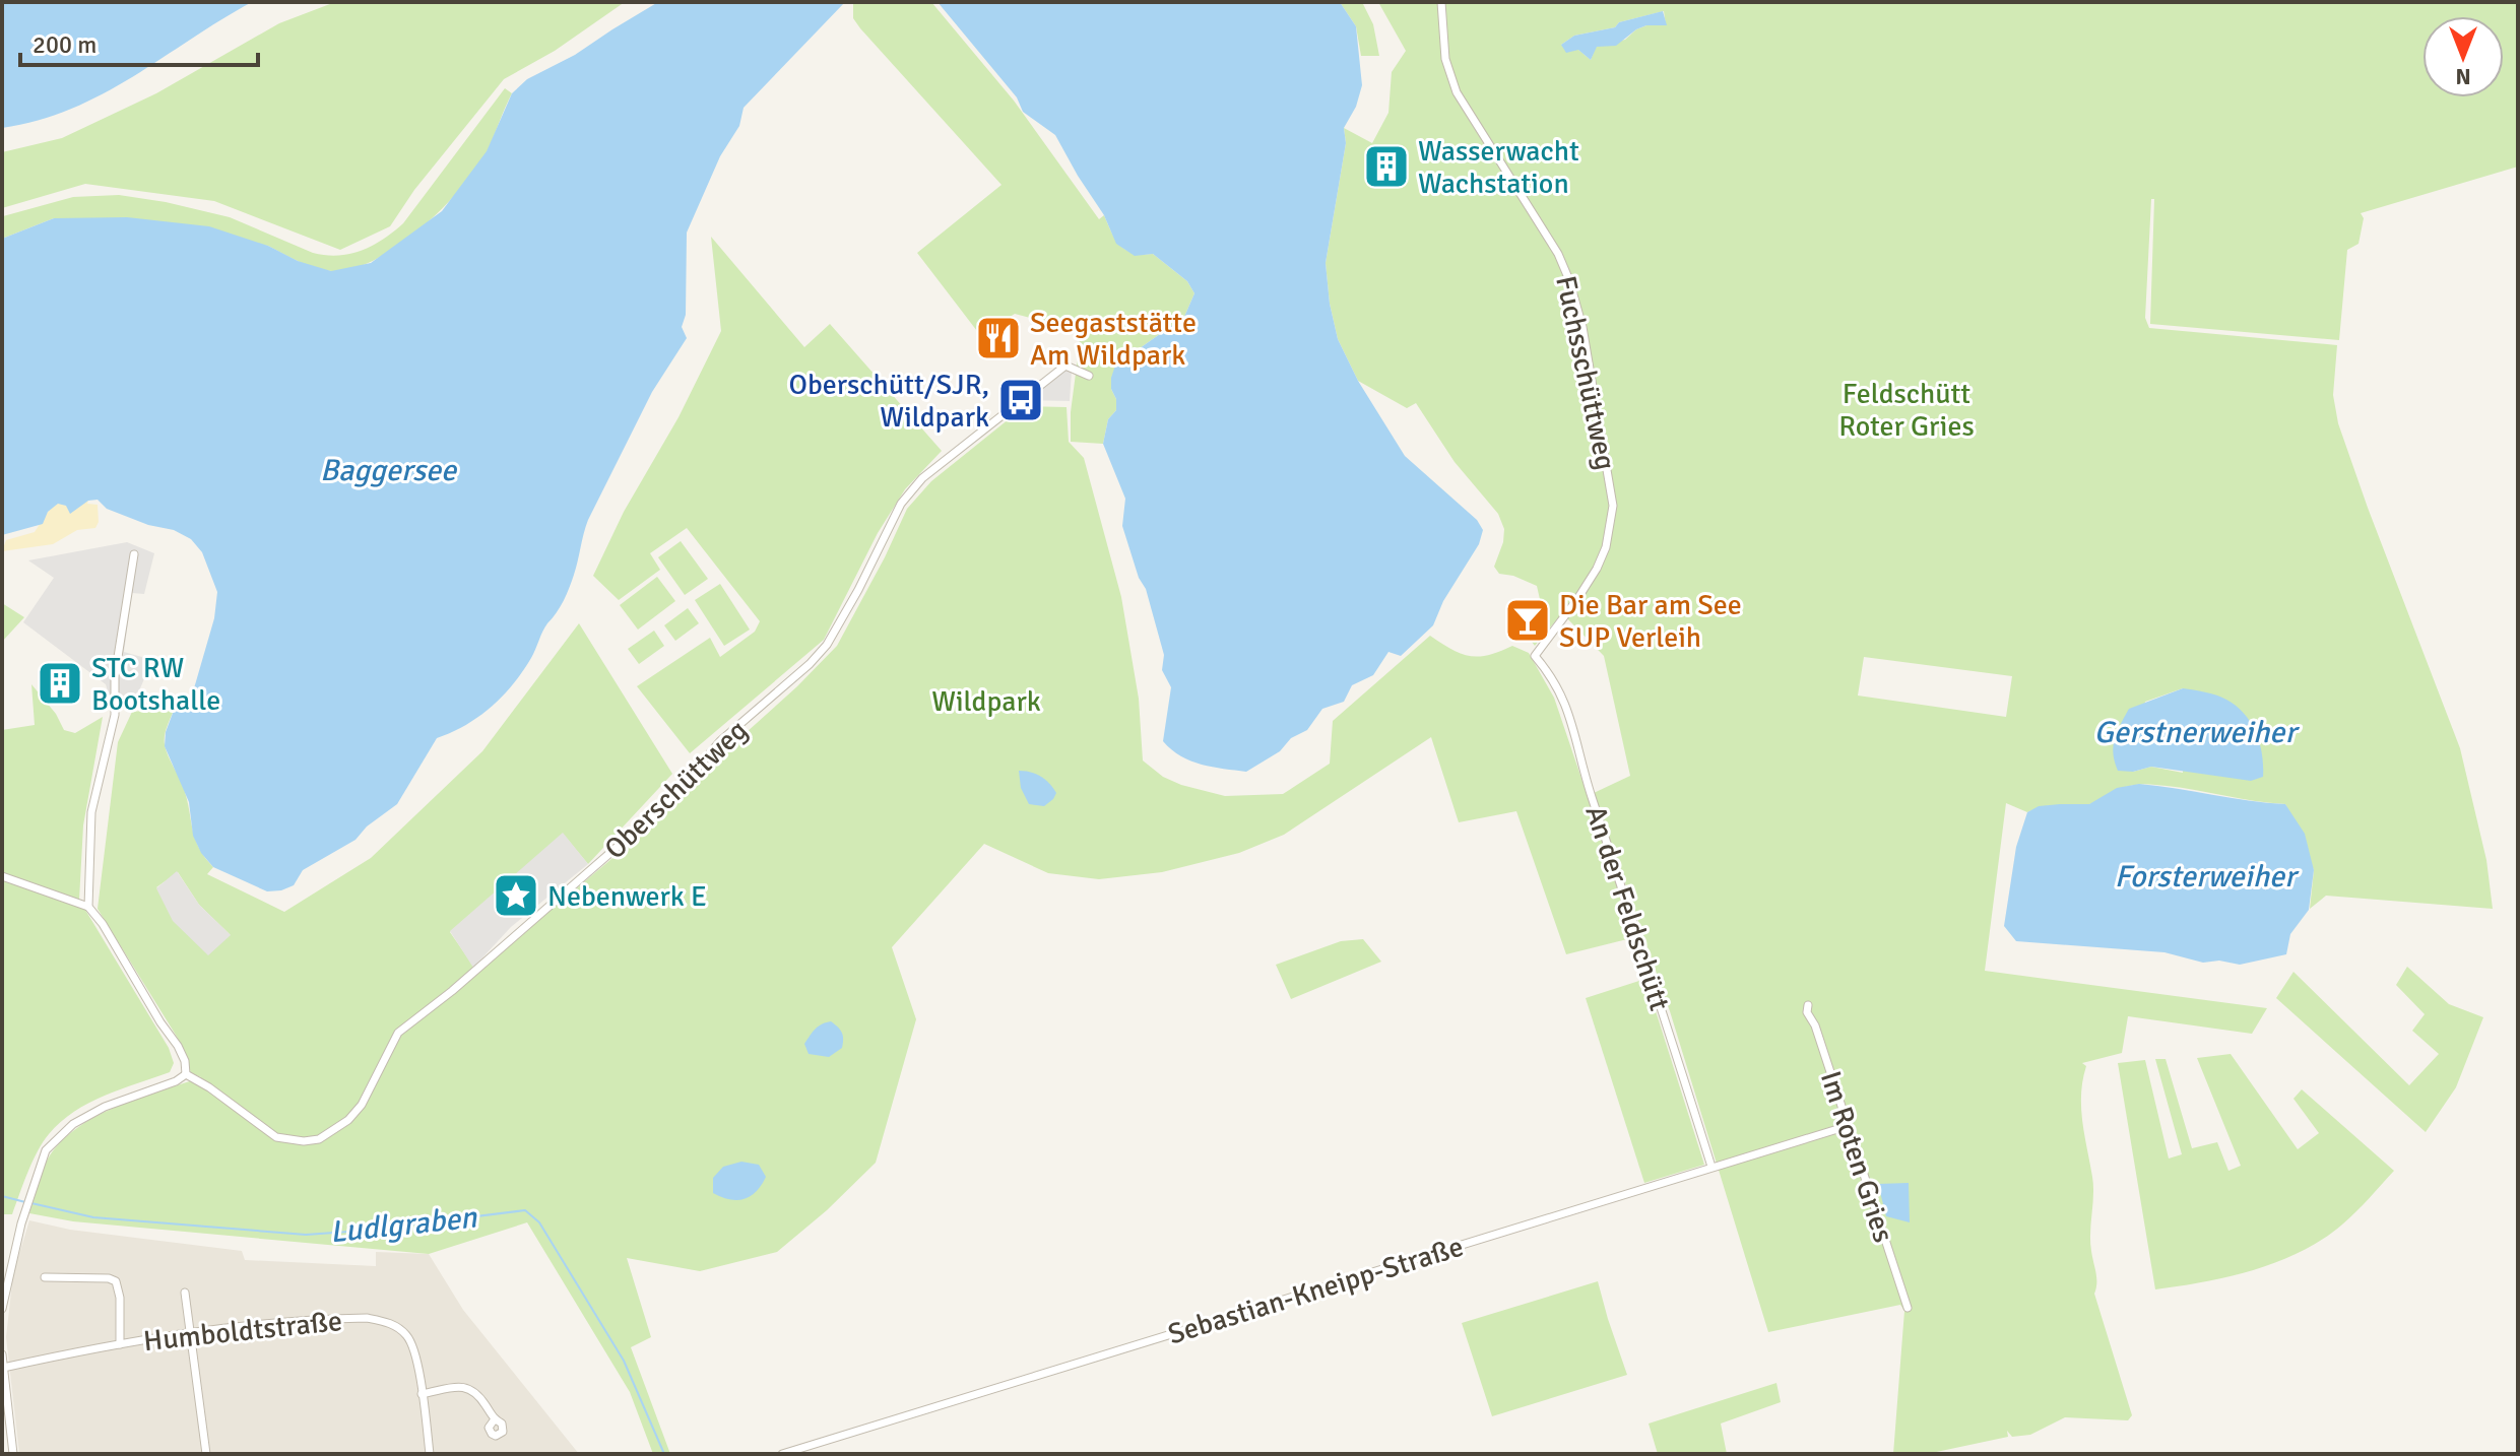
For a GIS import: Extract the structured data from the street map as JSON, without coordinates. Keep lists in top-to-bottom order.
{
  "streets": {
    "street": [
      "Fuchsschüttweg",
      "Oberschüttweg",
      "An der Feldschütt",
      "Im Roten Gries",
      "Sebastian-Kneipp-Straße",
      "Humboldtstraße"
    ]
  },
  "crossings": [
    ["Fuchsschüttweg", "An der Feldschütt"],
    ["An der Feldschütt", "Sebastian-Kneipp-Straße"],
    ["Im Roten Gries", "Sebastian-Kneipp-Straße"]
  ],
  "water": [
    "Baggersee",
    "Gerstnerweiher",
    "Forsterweiher",
    "Ludlgraben"
  ],
  "parks": ["Feldschütt Roter Gries", "Wildpark"],
  "places": {
    "building": ["Wasserwacht Wachstation", "STC RW Bootshalle"],
    "restaurant": ["Seegaststätte Am Wildpark"],
    "bus stop": ["Oberschütt/SJR, Wildpark"],
    "bar": ["Die Bar am See SUP Verleih"],
    "place": ["Nebenwerk E"]
  },
  "scale_bar": "200 m",
  "north": "bottom"
}
